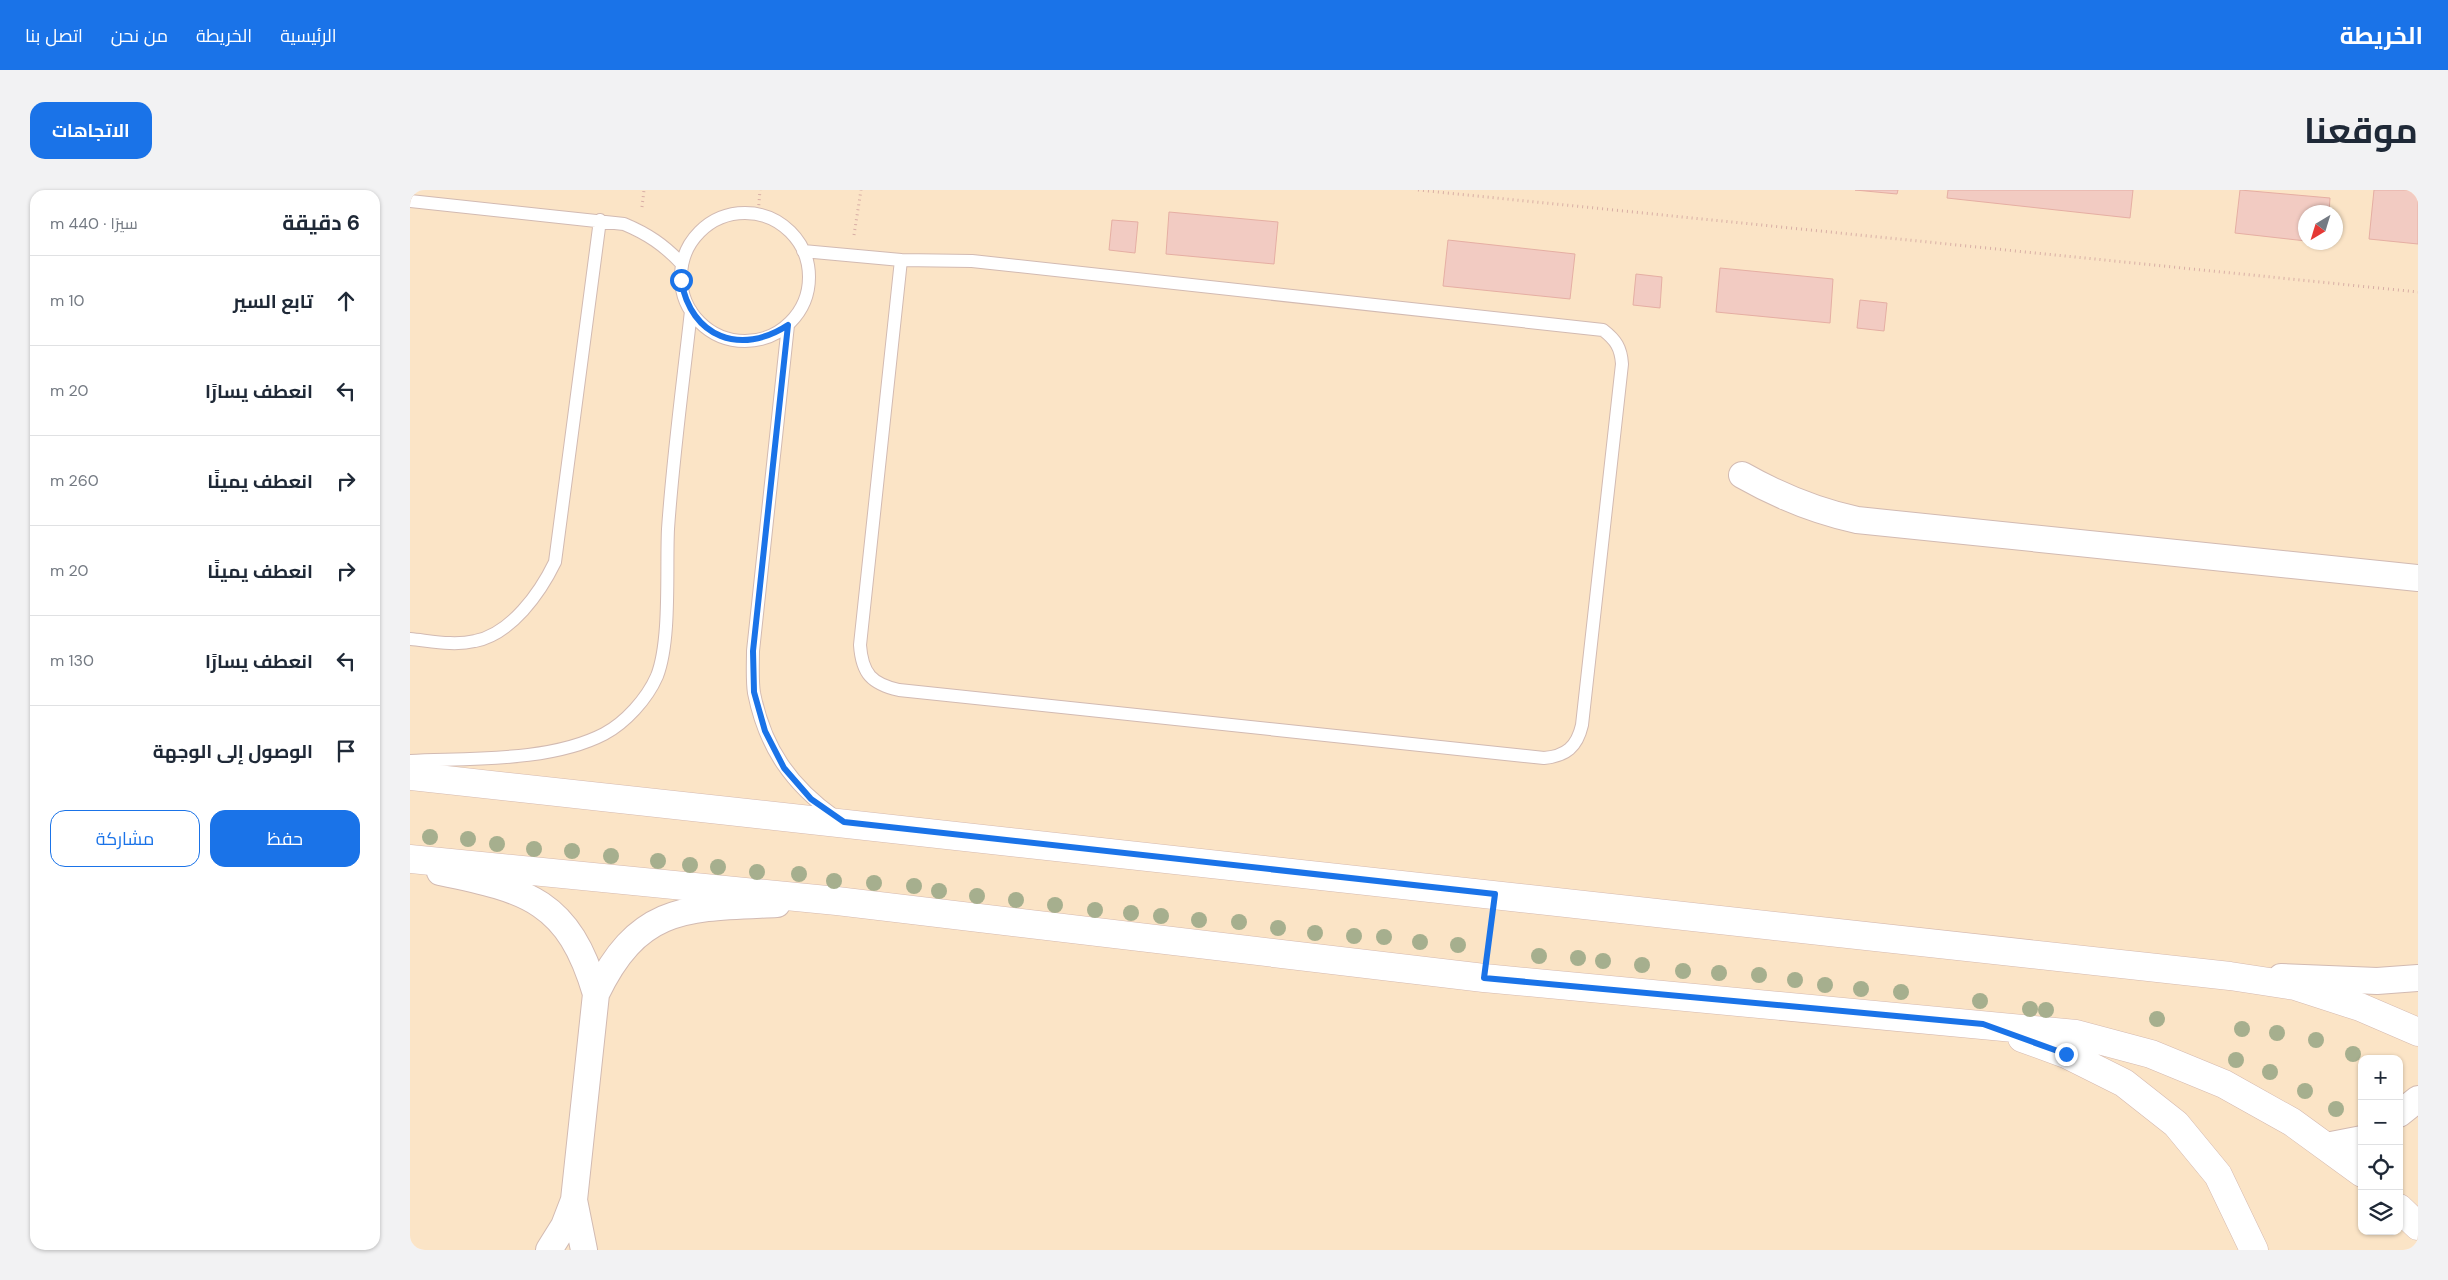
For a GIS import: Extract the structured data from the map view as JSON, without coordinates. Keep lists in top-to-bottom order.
{
  "north": "bottom left",
  "page": {
    "header": "الخريطة",
    "nav": [
      "الرئيسية",
      "الخريطة",
      "من نحن",
      "اتصل بنا"
    ],
    "title": "موقعنا",
    "buttons": [
      "الاتجاهات",
      ["حفظ", "مشاركة"]
    ],
    "heading": ["6 دقيقة", "سيرًا · 440 m"],
    "list": [
      ["تابع السير", "10 m"],
      ["انعطف يسارًا", "20 m"],
      ["انعطف يمينًا", "260 m"],
      ["انعطف يمينًا", "20 m"],
      ["انعطف يسارًا", "130 m"],
      "الوصول إلى الوجهة"
    ],
    "map_buttons": ["+", "−"]
  }
}
